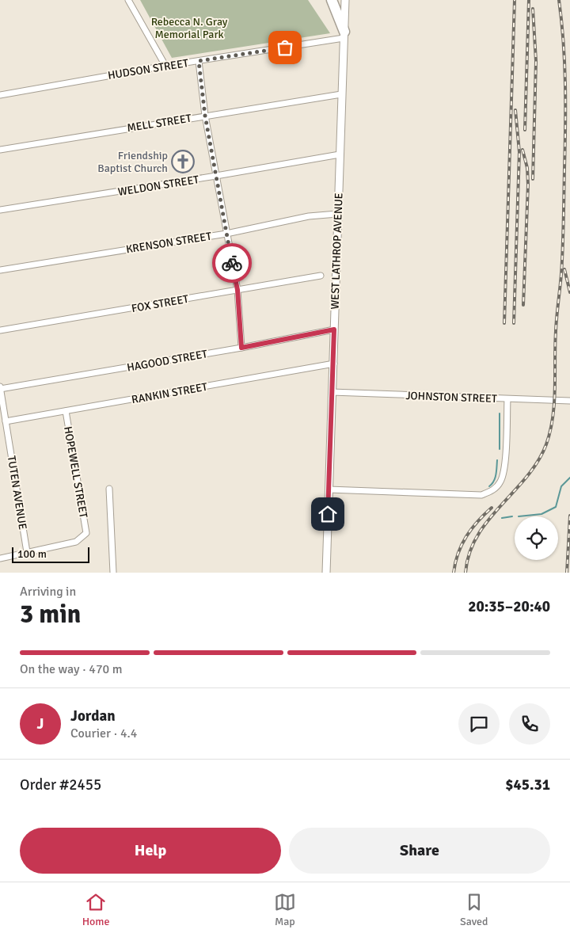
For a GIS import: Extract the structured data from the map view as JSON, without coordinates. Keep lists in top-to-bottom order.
{
  "streets": {
    "street": [
      "HUDSON STREET",
      "MELL STREET",
      "WELDON STREET",
      "KRENSON STREET",
      "WEST LATHROP AVENUE",
      "FOX STREET",
      "HAGOOD STREET",
      "RANKIN STREET",
      "JOHNSTON STREET",
      "HOPEWELL STREET",
      "TUTEN AVENUE"
    ]
  },
  "crossings": [
    ["HUDSON STREET", "WEST LATHROP AVENUE"],
    ["MELL STREET", "WEST LATHROP AVENUE"],
    ["WELDON STREET", "WEST LATHROP AVENUE"],
    ["KRENSON STREET", "WEST LATHROP AVENUE"],
    ["WEST LATHROP AVENUE", "HAGOOD STREET"],
    ["WEST LATHROP AVENUE", "RANKIN STREET"],
    ["WEST LATHROP AVENUE", "JOHNSTON STREET"],
    ["HAGOOD STREET", "TUTEN AVENUE"],
    ["RANKIN STREET", "HOPEWELL STREET"],
    ["RANKIN STREET", "TUTEN AVENUE"],
    ["HOPEWELL STREET", "TUTEN AVENUE"]
  ],
  "parks": ["Rebecca N. Gray Memorial Park"],
  "places": {
    "church": ["Friendship Baptist Church"]
  },
  "scale_bar": "100 m",
  "page": {
    "scale": "100 m",
    "heading": ["3 min", "Arriving in", "20:35–20:40"],
    "panel": [
      "Jordan",
      "Courier · 4.4",
      "Order #2455",
      "$45.31"
    ],
    "bar": "On the way · 470 m",
    "round": "J",
    "buttons": ["Help", "Share"],
    "tabs": ["Home", "Map", "Saved"]
  }
}
